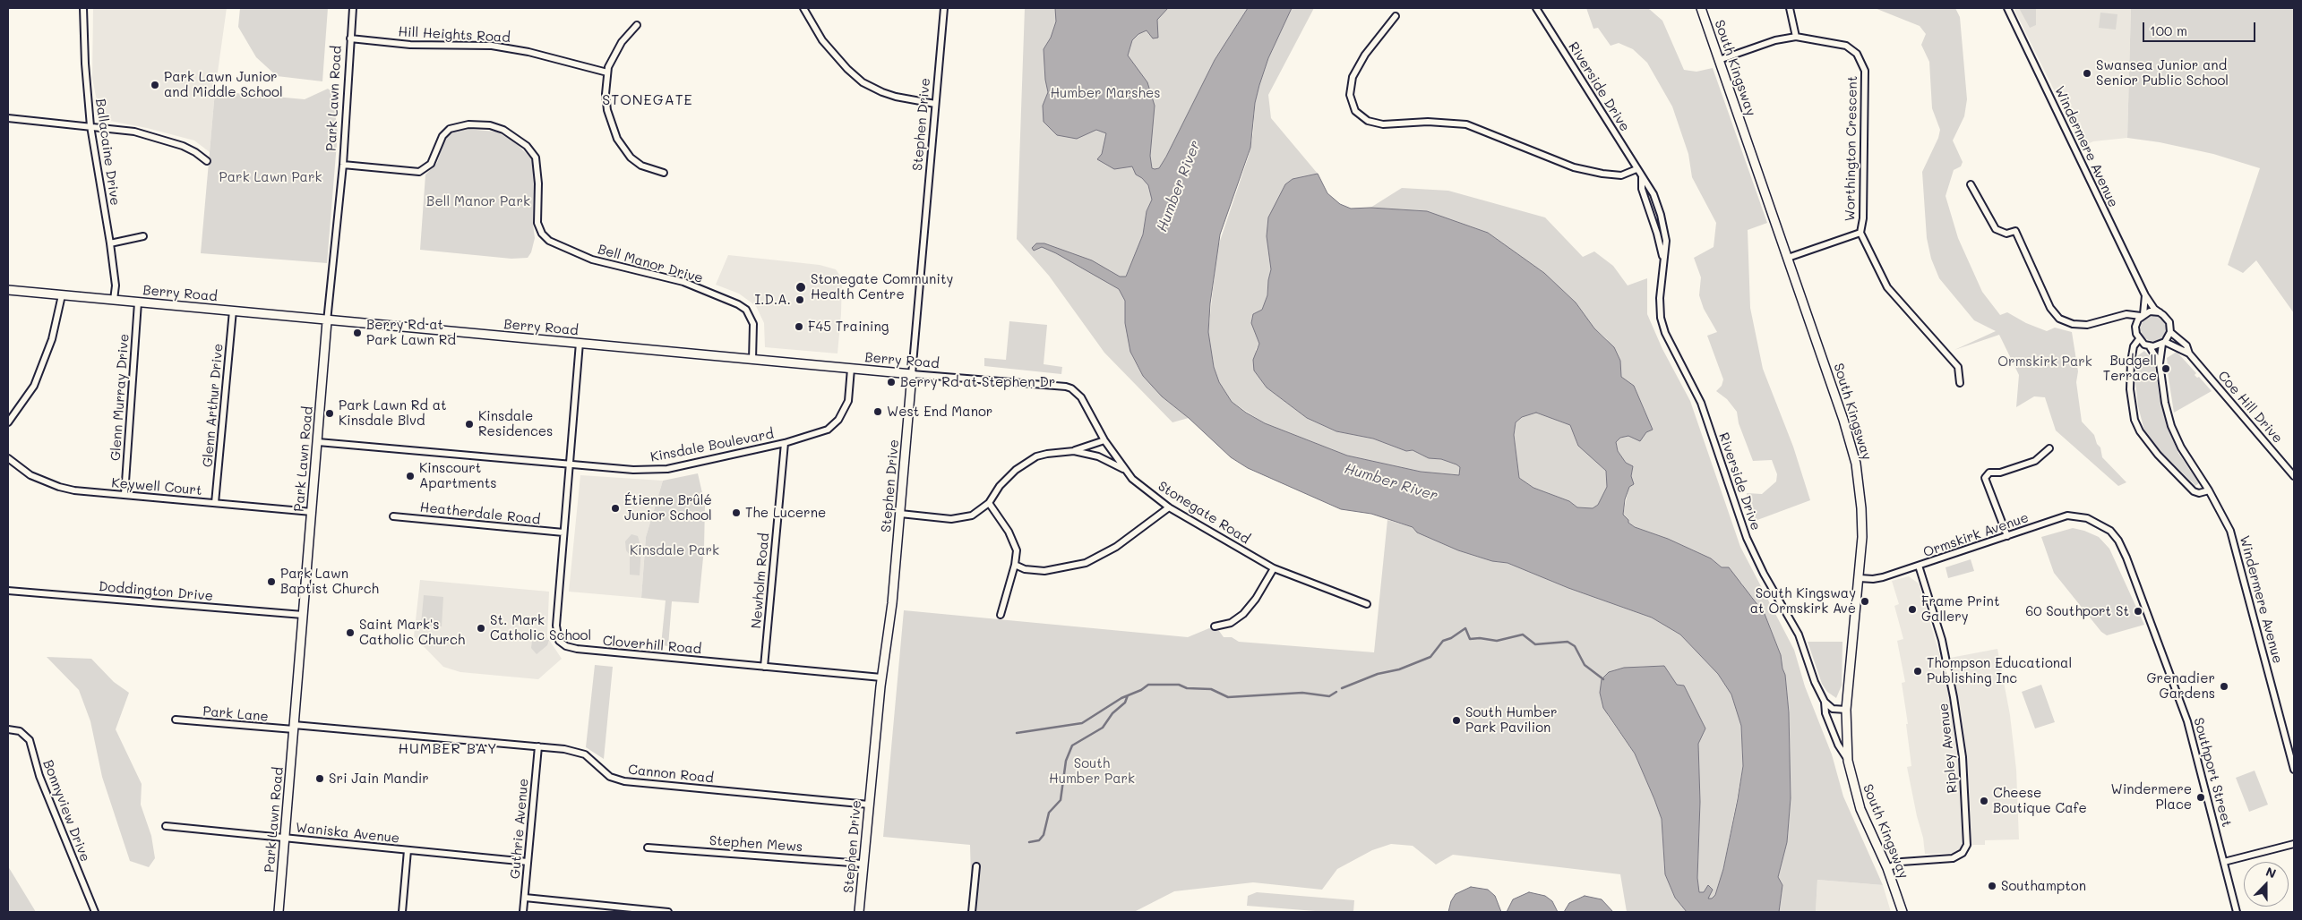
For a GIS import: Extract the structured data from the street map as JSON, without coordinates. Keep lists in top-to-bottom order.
{
  "streets": {
    "street": [
      "Hill Heights Road",
      "South Kingsway",
      "Riverside Drive",
      "Park Lawn Road",
      "Stephen Drive",
      "Windermere Avenue",
      "Worthington Crescent",
      "Ballacaine Drive",
      "Bell Manor Drive",
      "Berry Road",
      "Glenn Murray Drive",
      "Glenn Arthur Drive",
      "Coe Hill Drive",
      "Kinsdale Boulevard",
      "Keywell Court",
      "Stonegate Road",
      "Heatherdale Road",
      "Ormskirk Avenue",
      "Newholm Road",
      "Doddington Drive",
      "Cloverhill Road",
      "Park Lane",
      "Ripley Avenue",
      "Southport Street",
      "Cannon Road",
      "Bonnyview Drive",
      "Guthrie Avenue",
      "Waniska Avenue",
      "Stephen Mews"
    ]
  },
  "crossings": [
    ["Hill Heights Road", "Park Lawn Road"],
    ["South Kingsway", "Riverside Drive"],
    ["South Kingsway", "Worthington Crescent"],
    ["South Kingsway", "Ormskirk Avenue"],
    ["South Kingsway", "Ripley Avenue"],
    ["Park Lawn Road", "Bell Manor Drive"],
    ["Park Lawn Road", "Berry Road"],
    ["Park Lawn Road", "Kinsdale Boulevard"],
    ["Park Lawn Road", "Keywell Court"],
    ["Park Lawn Road", "Doddington Drive"],
    ["Park Lawn Road", "Park Lane"],
    ["Park Lawn Road", "Cannon Road"],
    ["Park Lawn Road", "Waniska Avenue"],
    ["Stephen Drive", "Berry Road"],
    ["Stephen Drive", "Cloverhill Road"],
    ["Stephen Drive", "Cannon Road"],
    ["Stephen Drive", "Stephen Mews"],
    ["Windermere Avenue", "Coe Hill Drive"],
    ["Ballacaine Drive", "Berry Road"],
    ["Bell Manor Drive", "Berry Road"],
    ["Berry Road", "Glenn Murray Drive"],
    ["Berry Road", "Glenn Arthur Drive"],
    ["Berry Road", "Kinsdale Boulevard"],
    ["Berry Road", "Stonegate Road"],
    ["Berry Road", "Cloverhill Road"],
    ["Glenn Murray Drive", "Keywell Court"],
    ["Glenn Arthur Drive", "Keywell Court"],
    ["Kinsdale Boulevard", "Newholm Road"],
    ["Kinsdale Boulevard", "Cloverhill Road"],
    ["Heatherdale Road", "Cloverhill Road"],
    ["Ormskirk Avenue", "Ripley Avenue"],
    ["Ormskirk Avenue", "Southport Street"],
    ["Newholm Road", "Cloverhill Road"],
    ["Park Lane", "Cannon Road"],
    ["Cannon Road", "Guthrie Avenue"],
    ["Guthrie Avenue", "Waniska Avenue"]
  ],
  "districts": ["STONEGATE", "HUMBER BAY"],
  "water": ["Humber River"],
  "parks": [
    "Humber Marshes",
    "Park Lawn Park",
    "Bell Manor Park",
    "Ormskirk Park",
    "Kinsdale Park",
    "South Humber Park"
  ],
  "places": [
    "Swansea Junior and Senior Public School",
    "Park Lawn Junior and Middle School",
    "Stonegate Community Health Centre",
    "I.D.A.",
    "F45 Training",
    "Berry Rd at Park Lawn Rd",
    "Budgell Terrace",
    "Berry Rd at Stephen Dr",
    "West End Manor",
    "Park Lawn Rd at Kinsdale Blvd",
    "Kinsdale Residences",
    "Kinscourt Apartments",
    "Étienne Brûlé Junior School",
    "The Lucerne",
    "Park Lawn Baptist Church",
    "South Kingsway at Ormskirk Ave",
    "Frame Print Gallery",
    "60 Southport St",
    "St. Mark Catholic School",
    "Saint Mark's Catholic Church",
    "Thompson Educational Publishing Inc",
    "Grenadier Gardens",
    "South Humber Park Pavilion",
    "Sri Jain Mandir",
    "Windermere Place",
    "Cheese Boutique Cafe",
    "Southampton"
  ],
  "scale_bar": "100 m",
  "north": "top"
}
